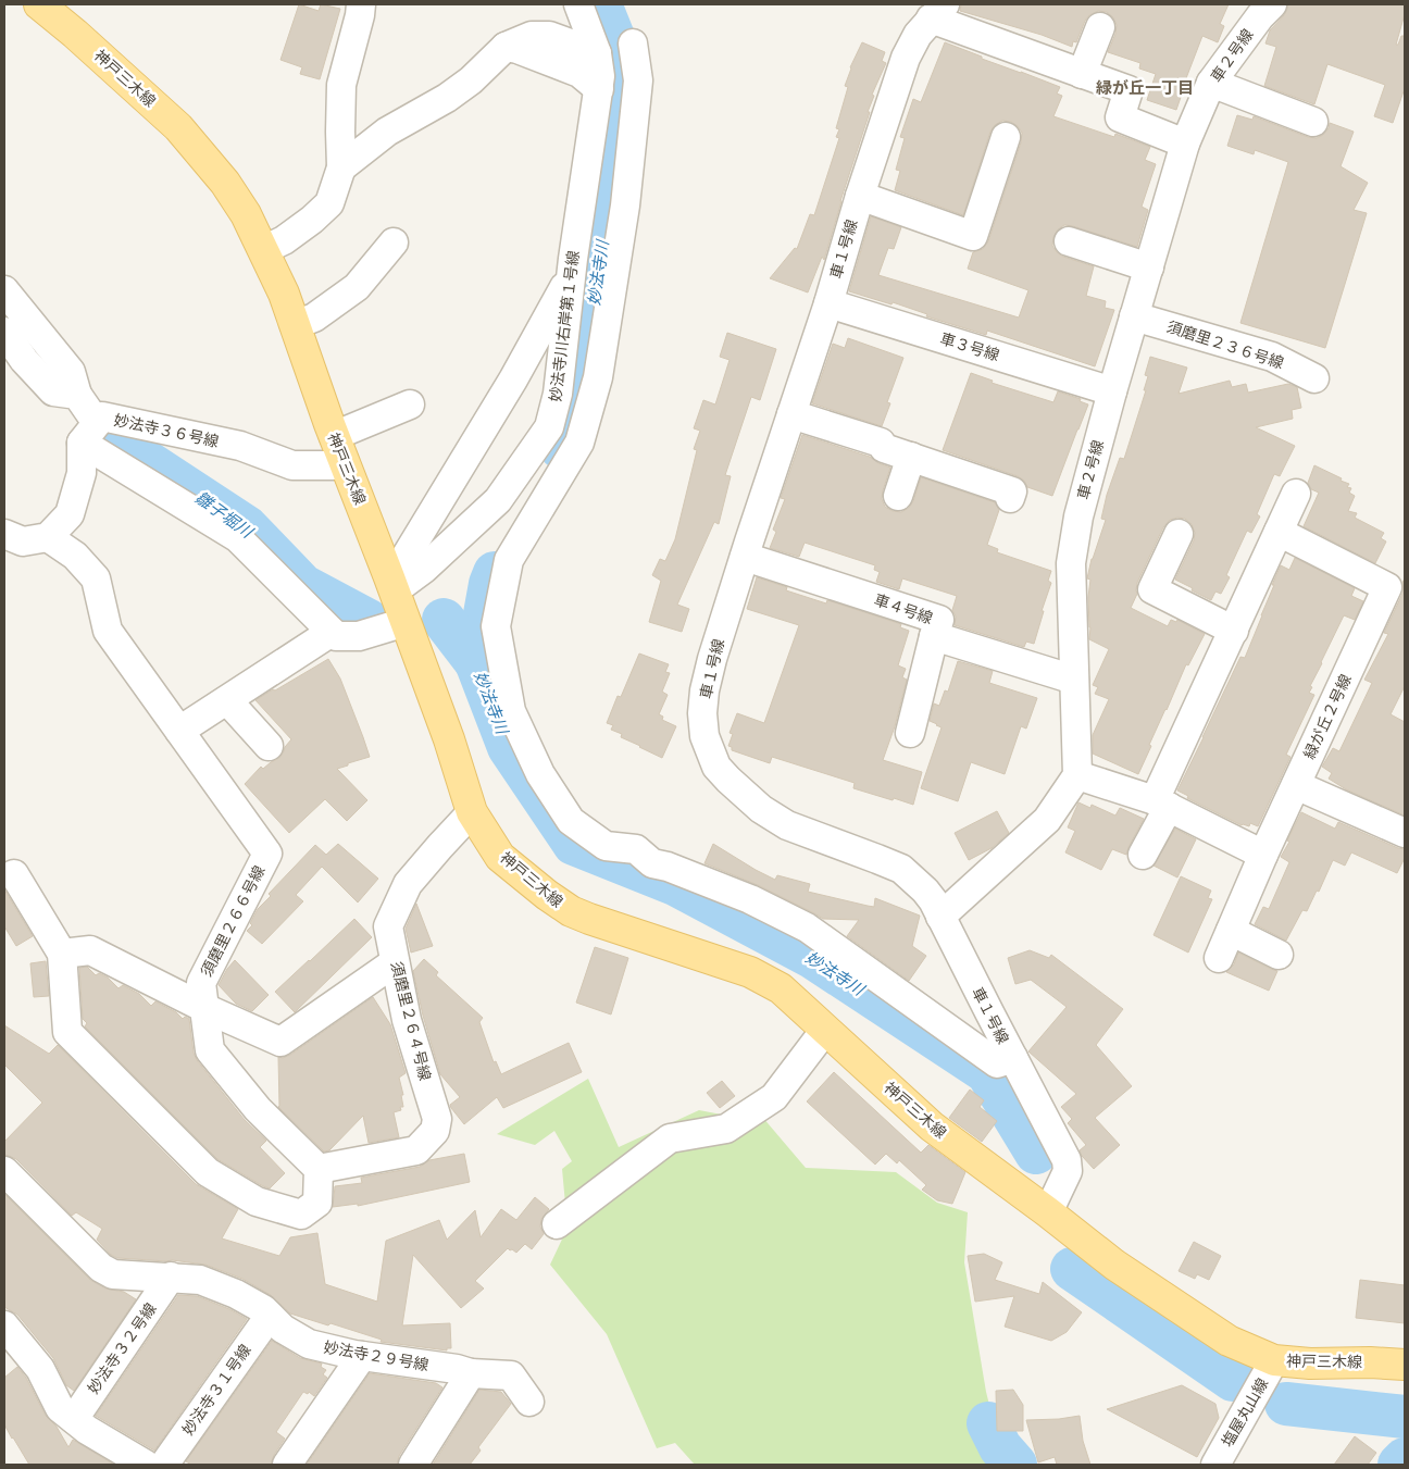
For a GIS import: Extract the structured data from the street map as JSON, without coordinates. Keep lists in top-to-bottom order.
{
  "streets": {
    "main road": ["神戸三木線"],
    "street": [
      "車２号線",
      "車１号線",
      "妙法寺川右岸第１号線",
      "須磨里２３６号線",
      "車３号線",
      "妙法寺３６号線",
      "車４号線",
      "緑が丘２号線",
      "須磨里２６６号線",
      "須磨里２６４号線",
      "妙法寺３２号線",
      "妙法寺２９号線",
      "妙法寺３１号線",
      "塩屋丸山線"
    ]
  },
  "crossings": [
    ["車２号線", "須磨里２３６号線"],
    ["車２号線", "車３号線"],
    ["車２号線", "車４号線"],
    ["神戸三木線", "車１号線"],
    ["神戸三木線", "妙法寺川右岸第１号線"],
    ["神戸三木線", "妙法寺３６号線"],
    ["神戸三木線", "須磨里２６４号線"],
    ["神戸三木線", "塩屋丸山線"],
    ["車１号線", "車３号線"],
    ["車１号線", "車４号線"],
    ["須磨里２６６号線", "須磨里２６４号線"],
    ["妙法寺３２号線", "妙法寺２９号線"],
    ["妙法寺２９号線", "妙法寺３１号線"]
  ],
  "districts": ["緑が丘一丁目"],
  "water": ["妙法寺川", "雛子堀川"]
}
